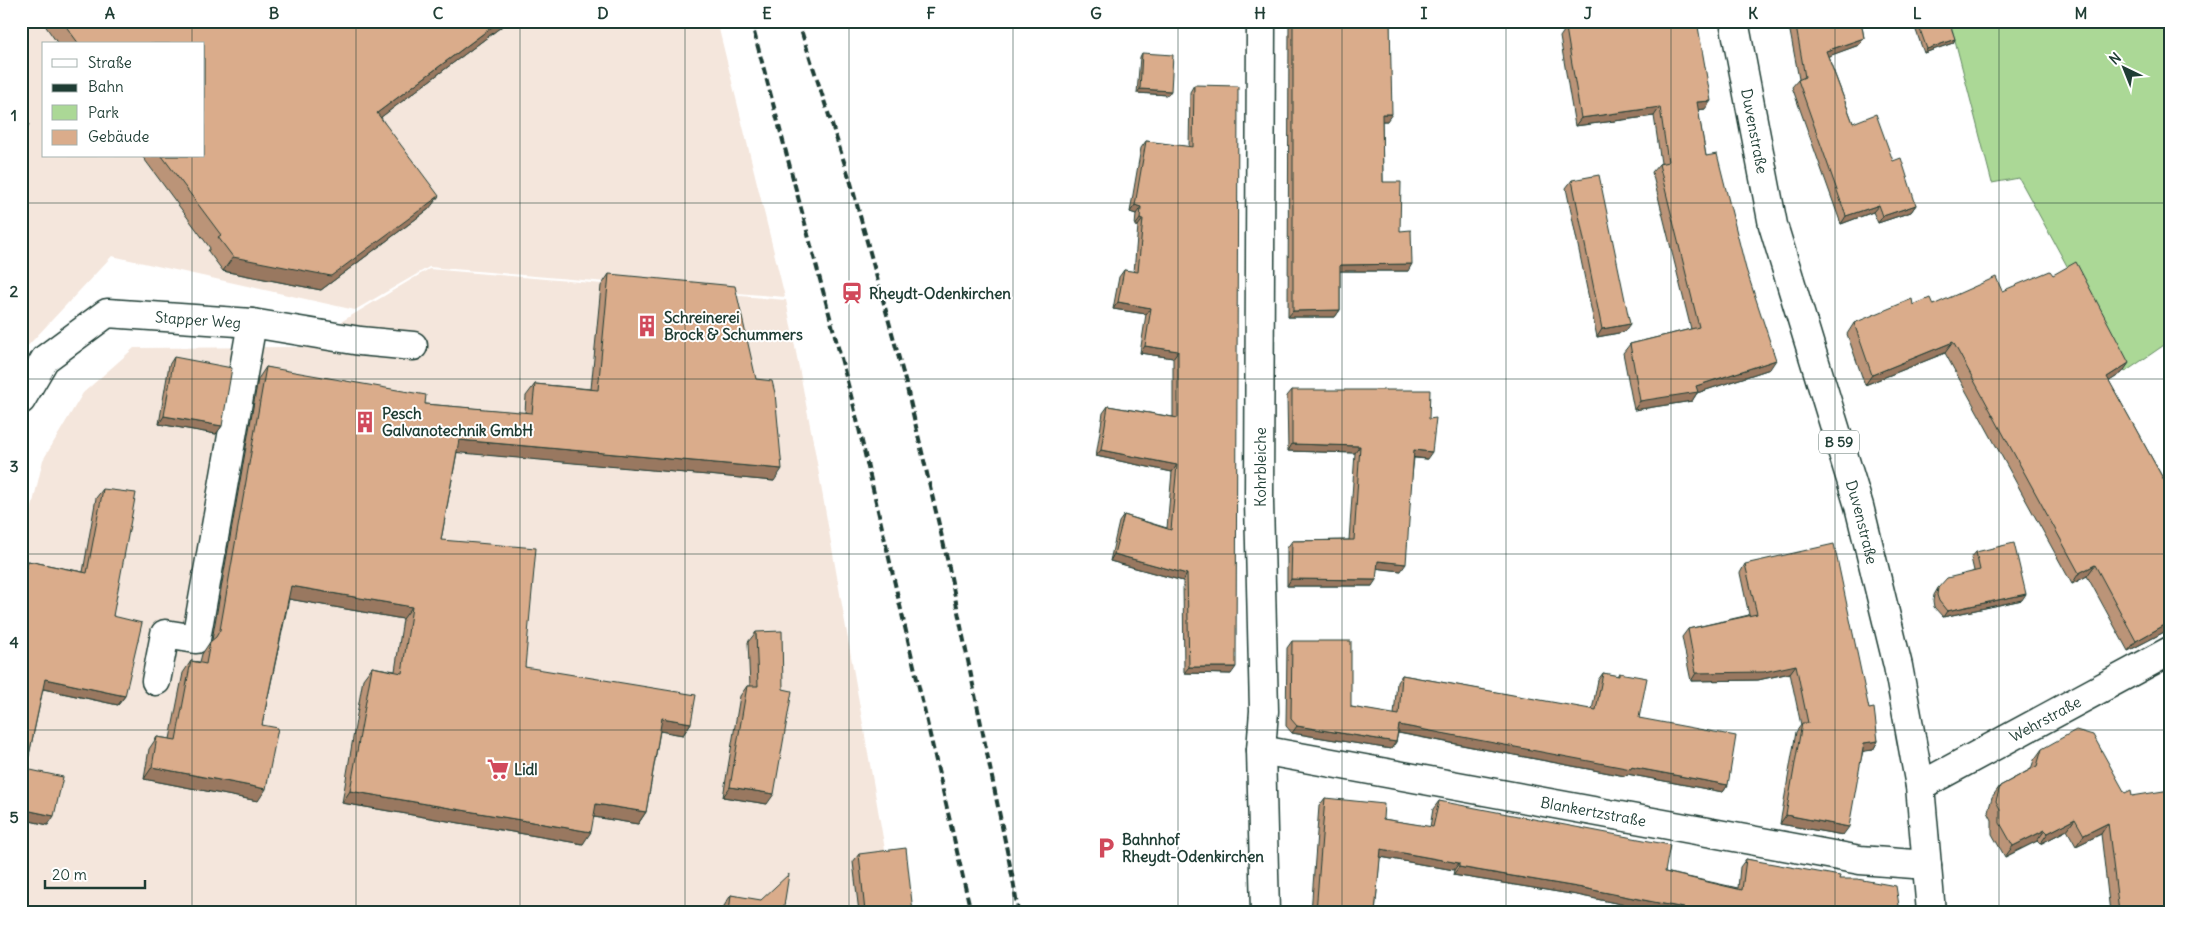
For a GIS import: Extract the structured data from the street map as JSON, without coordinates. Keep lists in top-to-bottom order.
{
  "streets": {
    "street": [
      "Duvenstraße",
      "Stapper Weg",
      "B 59",
      "Kohrbleiche",
      "Wehrstraße",
      "Blankertzstraße"
    ]
  },
  "crossings": [
    ["Duvenstraße", "Wehrstraße"],
    ["Duvenstraße", "Blankertzstraße"],
    ["Kohrbleiche", "Blankertzstraße"]
  ],
  "places": {
    "station": ["Rheydt-Odenkirchen"],
    "building": ["Schreinerei Brock & Schummers", "Pesch Galvanotechnik GmbH"],
    "supermarket": ["Lidl"],
    "parking": ["Bahnhof Rheydt-Odenkirchen"]
  },
  "legend": [
    "Straße",
    "Bahn",
    "Park",
    "Gebäude"
  ],
  "scale_bar": "20 m",
  "north": "top left",
  "grid": {
    "columns": [
      "A",
      "B",
      "C",
      "D",
      "E",
      "F",
      "G",
      "H",
      "I",
      "J",
      "K",
      "L",
      "M"
    ],
    "rows": [
      "1",
      "2",
      "3",
      "4",
      "5"
    ]
  }
}
